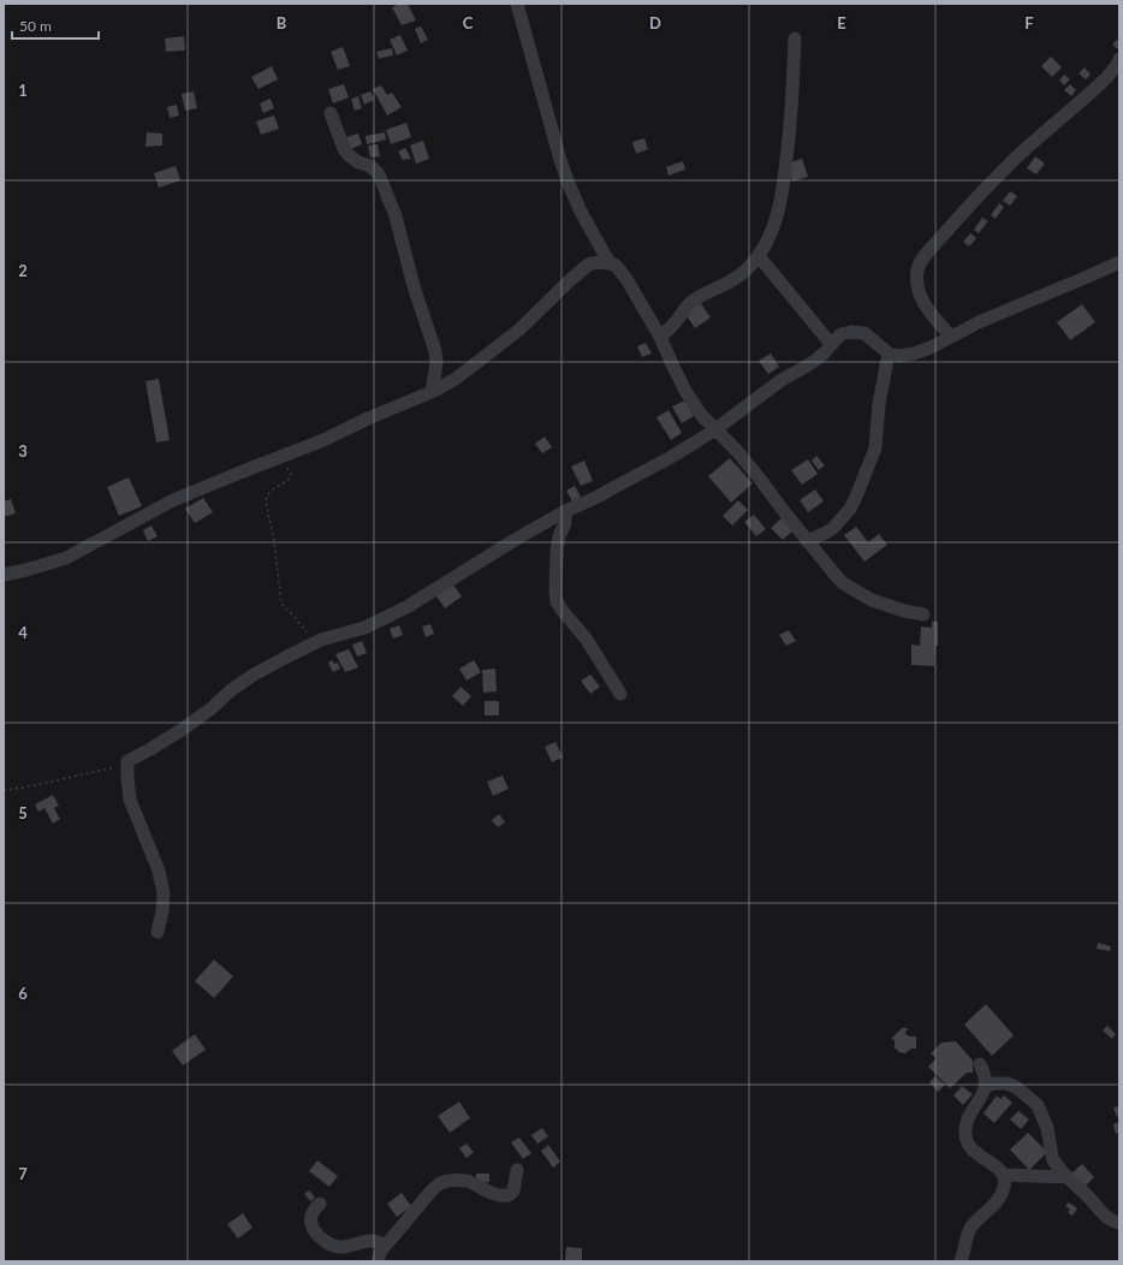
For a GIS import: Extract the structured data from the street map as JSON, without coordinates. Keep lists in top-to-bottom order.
{
  "scale_bar": "50 m",
  "grid": {
    "columns": [
      "B",
      "C",
      "D",
      "E",
      "F"
    ],
    "rows": [
      "1",
      "2",
      "3",
      "4",
      "5",
      "6",
      "7"
    ]
  }
}
